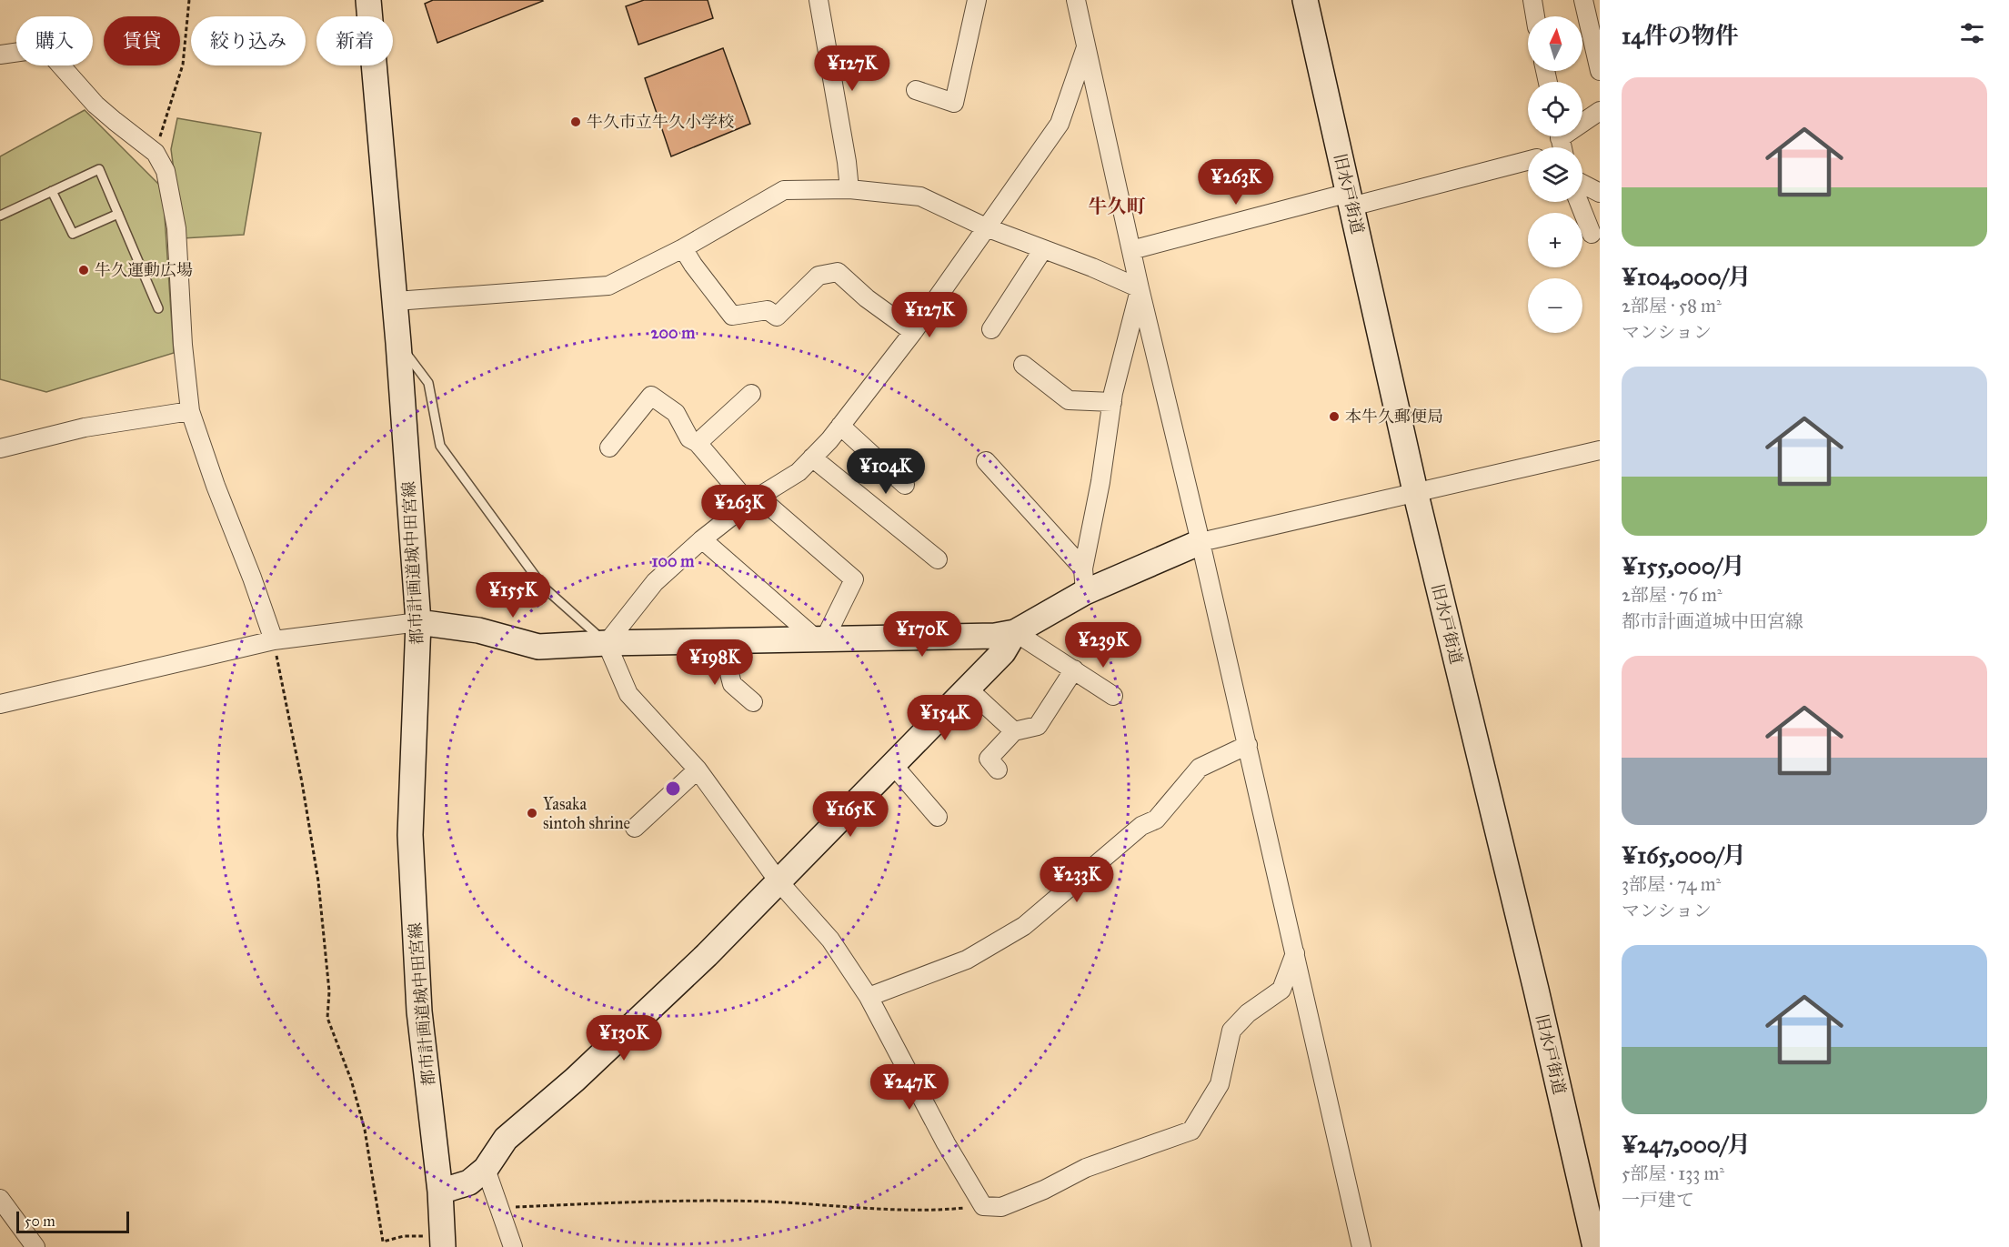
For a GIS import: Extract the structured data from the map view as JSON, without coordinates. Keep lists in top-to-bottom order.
{
  "streets": {
    "street": ["旧水戸街道", "都市計画道城中田宮線"]
  },
  "districts": ["牛久町"],
  "places": [
    "牛久市立牛久小学校",
    "牛久運動広場",
    "本牛久郵便局",
    "Yasaka sintoh shrine"
  ],
  "scale_bar": "50 m",
  "north": "top",
  "page": {
    "heading": "14件の物件",
    "map_buttons": ["+", "−"],
    "chip": [
      "購入",
      "賃貸",
      "絞り込み",
      "新着"
    ],
    "price": [
      "¥127K",
      "¥263K",
      "¥127K",
      "¥104K",
      "¥263K",
      "¥155K",
      "¥170K",
      "¥239K",
      "¥198K",
      "¥154K",
      "¥165K",
      "¥233K",
      "¥130K",
      "¥247K"
    ],
    "list": [
      {
        "name": "¥104,000/月",
        "note": "2部屋 · 58 m² · マンション"
      },
      {
        "name": "¥155,000/月",
        "note": "2部屋 · 76 m² · 都市計画道城中田宮線"
      },
      {
        "name": "¥165,000/月",
        "note": "3部屋 · 74 m² · マンション"
      },
      {
        "name": "¥247,000/月",
        "note": "5部屋 · 133 m² · 一戸建て"
      }
    ],
    "scale": "50 m"
  },
  "rings": ["200 m", "100 m"]
}
